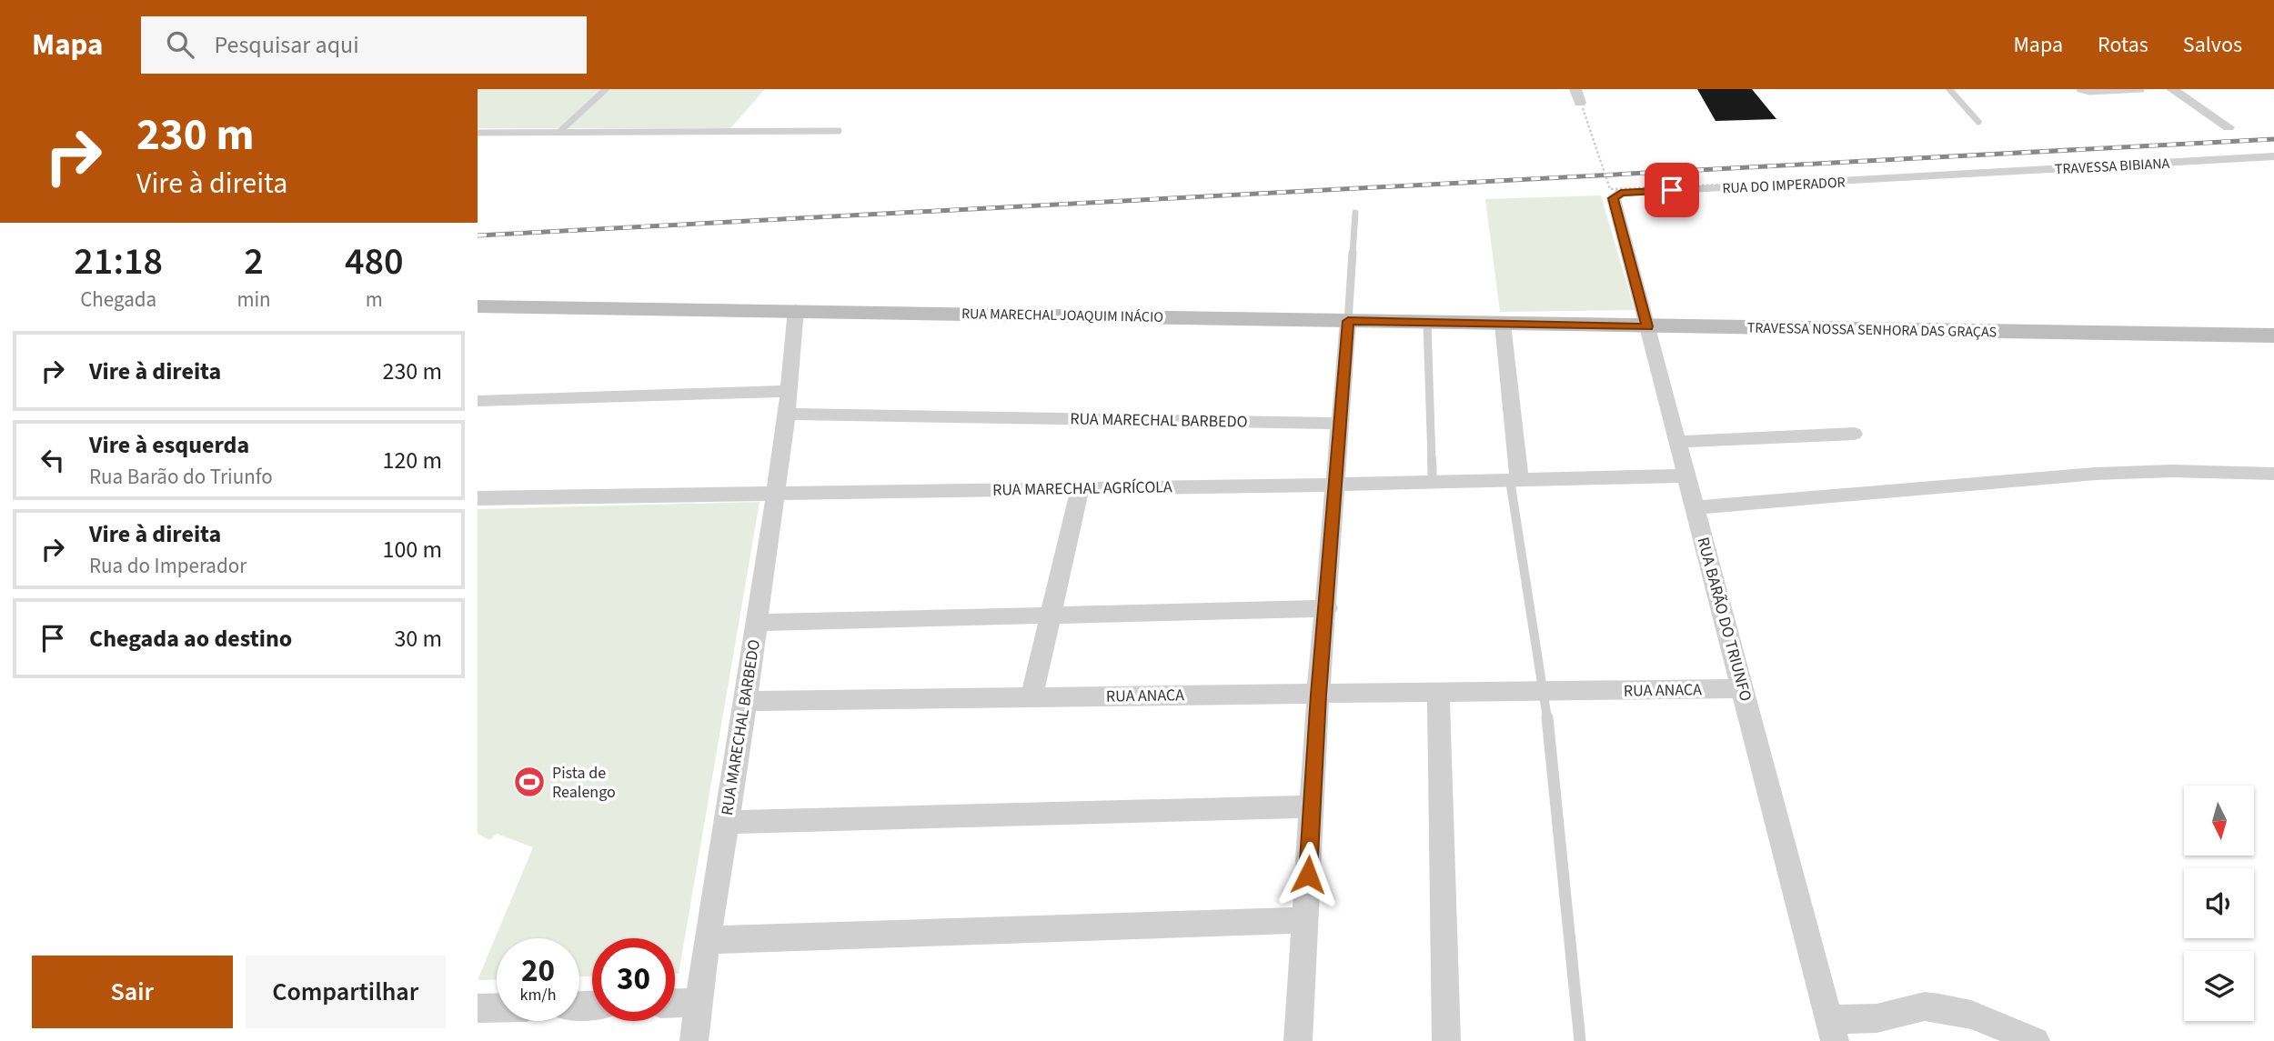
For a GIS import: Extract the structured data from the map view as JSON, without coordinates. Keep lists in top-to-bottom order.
{
  "streets": {
    "street": [
      "TRAVESSA BIBIANA",
      "RUA DO IMPERADOR",
      "RUA MARECHAL JOAQUIM INÁCIO",
      "TRAVESSA NOSSA SENHORA DAS GRAÇAS",
      "RUA MARECHAL BARBEDO",
      "RUA MARECHAL AGRÍCOLA",
      "RUA BARÃO DO TRIUNFO",
      "RUA ANACA"
    ]
  },
  "crossings": [
    ["TRAVESSA BIBIANA", "RUA DO IMPERADOR"],
    ["RUA DO IMPERADOR", "RUA BARÃO DO TRIUNFO"],
    ["RUA MARECHAL JOAQUIM INÁCIO", "TRAVESSA NOSSA SENHORA DAS GRAÇAS"],
    ["RUA MARECHAL JOAQUIM INÁCIO", "RUA MARECHAL BARBEDO"],
    ["RUA MARECHAL JOAQUIM INÁCIO", "RUA BARÃO DO TRIUNFO"],
    ["TRAVESSA NOSSA SENHORA DAS GRAÇAS", "RUA BARÃO DO TRIUNFO"],
    ["RUA MARECHAL BARBEDO", "RUA MARECHAL AGRÍCOLA"],
    ["RUA MARECHAL BARBEDO", "RUA ANACA"],
    ["RUA MARECHAL AGRÍCOLA", "RUA BARÃO DO TRIUNFO"],
    ["RUA BARÃO DO TRIUNFO", "RUA ANACA"]
  ],
  "places": {
    "sports": ["Pista de Realengo"]
  },
  "north": "bottom",
  "page": {
    "header": "Mapa",
    "search": "Pesquisar aqui",
    "nav": ["Mapa", "Rotas", "Salvos"],
    "turn": ["230 m", "Vire à direita"],
    "eta": [
      "21:18",
      "Chegada",
      "2",
      "min",
      "480",
      "m"
    ],
    "list": [
      {
        "name": "Vire à direita",
        "value": "230 m"
      },
      {
        "name": "Vire à esquerda",
        "note": "Rua Barão do Triunfo",
        "value": "120 m"
      },
      {
        "name": "Vire à direita",
        "note": "Rua do Imperador",
        "value": "100 m"
      },
      {
        "name": "Chegada ao destino",
        "value": "30 m"
      }
    ],
    "speed": "20 km/h",
    "limit": "30",
    "buttons": ["Sair", "Compartilhar"]
  }
}
